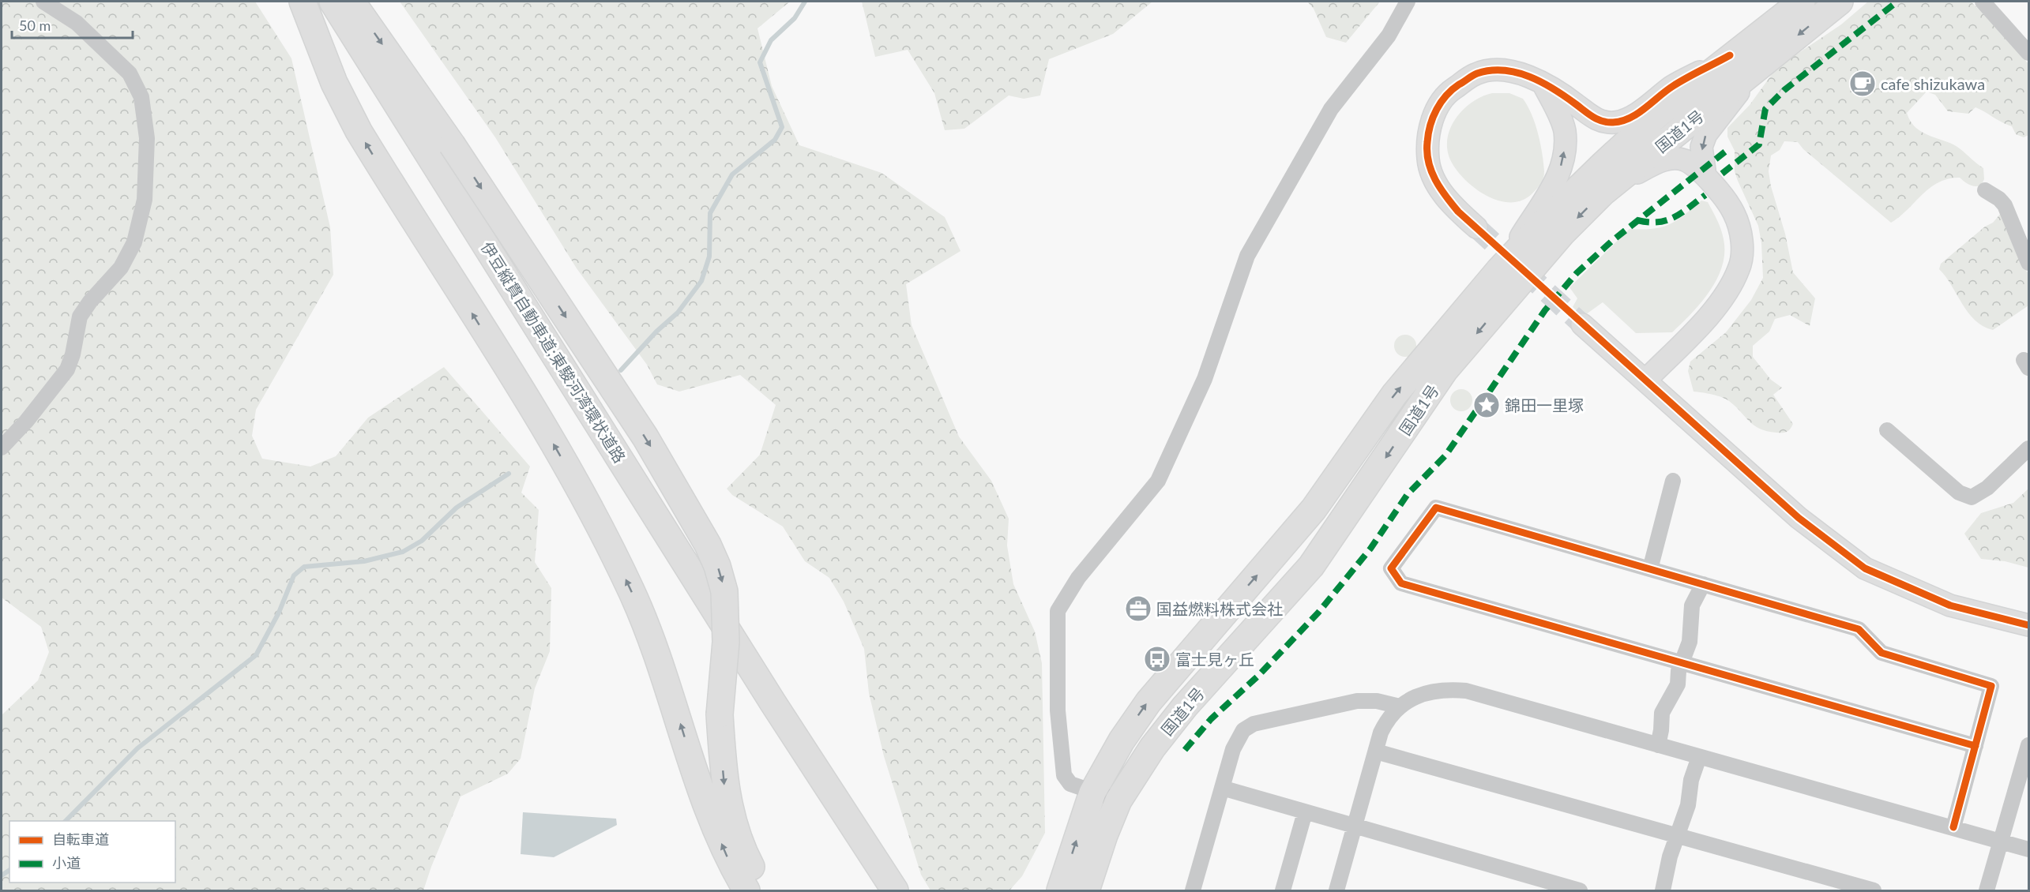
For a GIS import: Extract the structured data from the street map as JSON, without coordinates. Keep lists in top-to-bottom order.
{
  "streets": {
    "highway": ["国道1号", "伊豆縦貫自動車道;東駿河湾環状道路"]
  },
  "places": {
    "cafe": ["cafe shizukawa"],
    "place": ["錦田一里塚"],
    "office": ["国益燃料株式会社"],
    "bus stop": ["富士見ヶ丘"]
  },
  "legend": ["自転車道", "小道"],
  "scale_bar": "50 m"
}
